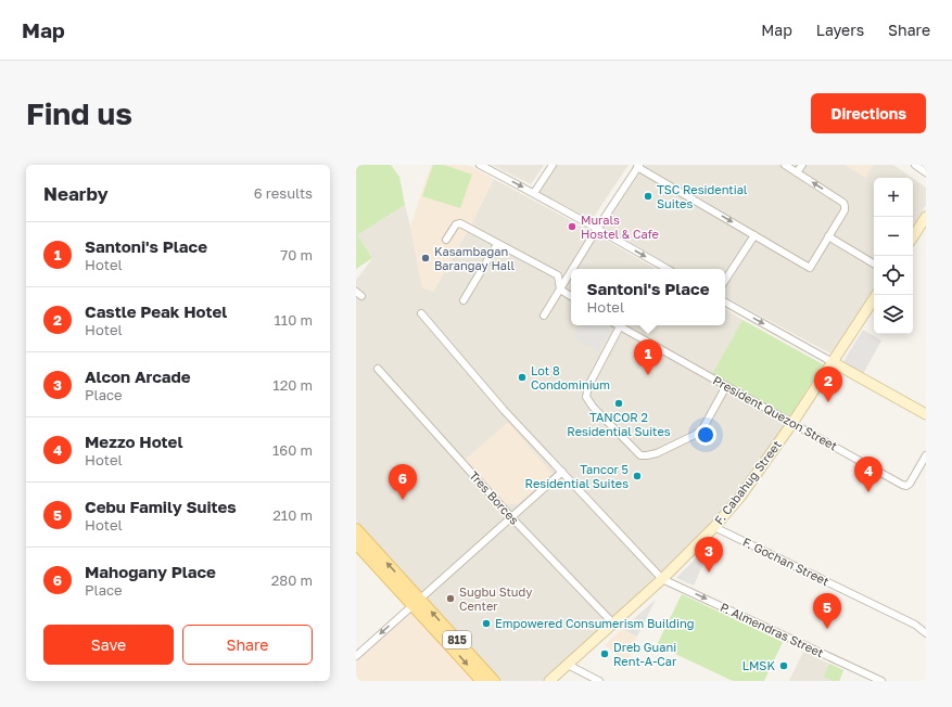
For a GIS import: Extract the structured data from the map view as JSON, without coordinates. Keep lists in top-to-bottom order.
{
  "streets": {
    "main road": ["F. Cabahug Street", "815"],
    "street": [
      "President Quezon Street",
      "Tres Borces",
      "F. Gochan Street",
      "P. Almendras Street"
    ]
  },
  "crossings": [
    ["President Quezon Street", "F. Cabahug Street"],
    ["F. Cabahug Street", "Tres Borces"],
    ["F. Cabahug Street", "F. Gochan Street"],
    ["F. Cabahug Street", "P. Almendras Street"]
  ],
  "one_way": ["P. Almendras Street"],
  "places": [
    "TSC Residential Suites",
    "Murals Hostel & Cafe",
    "Kasambagan Barangay Hall",
    "Lot 8 Condominium",
    "TANCOR 2 Residential Suites",
    "Tancor 5 Residential Suites",
    "Sugbu Study Center",
    "Empowered Consumerism Building",
    "Dreb Guani Rent-A-Car",
    "LMSK"
  ],
  "page": {
    "header": "Map",
    "nav": ["Map", "Layers", "Share"],
    "buttons": [
      "Directions",
      ["Save", "Share"]
    ],
    "title": "Find us",
    "heading": ["Nearby", "6 results"],
    "map_buttons": ["+", "−"],
    "list": [
      {
        "mark": "1",
        "name": "Santoni's Place",
        "note": "Hotel",
        "value": "70 m"
      },
      {
        "mark": "2",
        "name": "Castle Peak Hotel",
        "note": "Hotel",
        "value": "110 m"
      },
      {
        "mark": "3",
        "name": "Alcon Arcade",
        "note": "Place",
        "value": "120 m"
      },
      {
        "mark": "4",
        "name": "Mezzo Hotel",
        "note": "Hotel",
        "value": "160 m"
      },
      {
        "mark": "5",
        "name": "Cebu Family Suites",
        "note": "Hotel",
        "value": "210 m"
      },
      {
        "mark": "6",
        "name": "Mahogany Place",
        "note": "Place",
        "value": "280 m"
      }
    ],
    "popup": ["Santoni's Place", "Hotel"],
    "pins": [
      "1",
      "2",
      "4",
      "6",
      "3",
      "5"
    ]
  }
}
